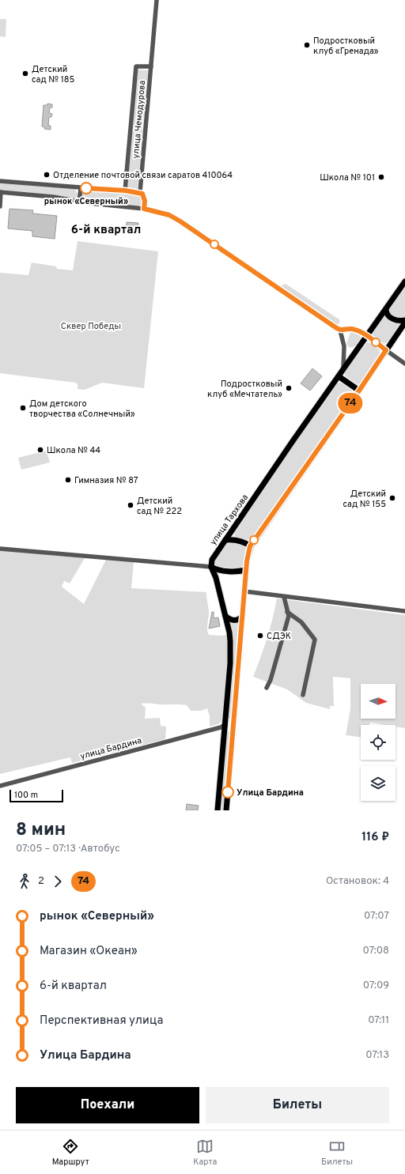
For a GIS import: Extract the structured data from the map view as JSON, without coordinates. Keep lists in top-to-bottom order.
{
  "streets": {
    "main road": ["улица Тархова"],
    "street": ["улица Чемодурова", "улица Бардина"]
  },
  "districts": ["6-й квартал"],
  "parks": ["Сквер Победы"],
  "places": [
    "Подростковый клуб «Гренада»",
    "Детский сад № 185",
    "Отделение почтовой связи саратов 410064",
    "Школа № 101",
    "рынок «Северный»",
    "Подростковый клуб «Мечтатель»",
    "Дом детского творчества «Солнечный»",
    "Школа № 44",
    "Гимназия № 87",
    "Детский сад № 155",
    "Детский сад № 222",
    "СДЭК",
    "Улица Бардина"
  ],
  "lines": ["bus line 74"],
  "scale_bar": "100 m",
  "north": "right",
  "page": {
    "on_map": "74",
    "scale": "100 m",
    "heading": ["8 мин", "07:05 – 07:13 · Автобус", "116 ₽"],
    "legs": ["2", "74", "Остановок: 4"],
    "list": [
      {
        "name": "рынок «Северный»",
        "value": "07:07"
      },
      {
        "name": "Магазин «Океан»",
        "value": "07:08"
      },
      {
        "name": "6-й квартал",
        "value": "07:09"
      },
      {
        "name": "Перспективная улица",
        "value": "07:11"
      },
      {
        "name": "Улица Бардина",
        "value": "07:13"
      }
    ],
    "buttons": ["Поехали", "Билеты"],
    "tabs": ["Маршрут", "Карта", "Билеты"]
  }
}
